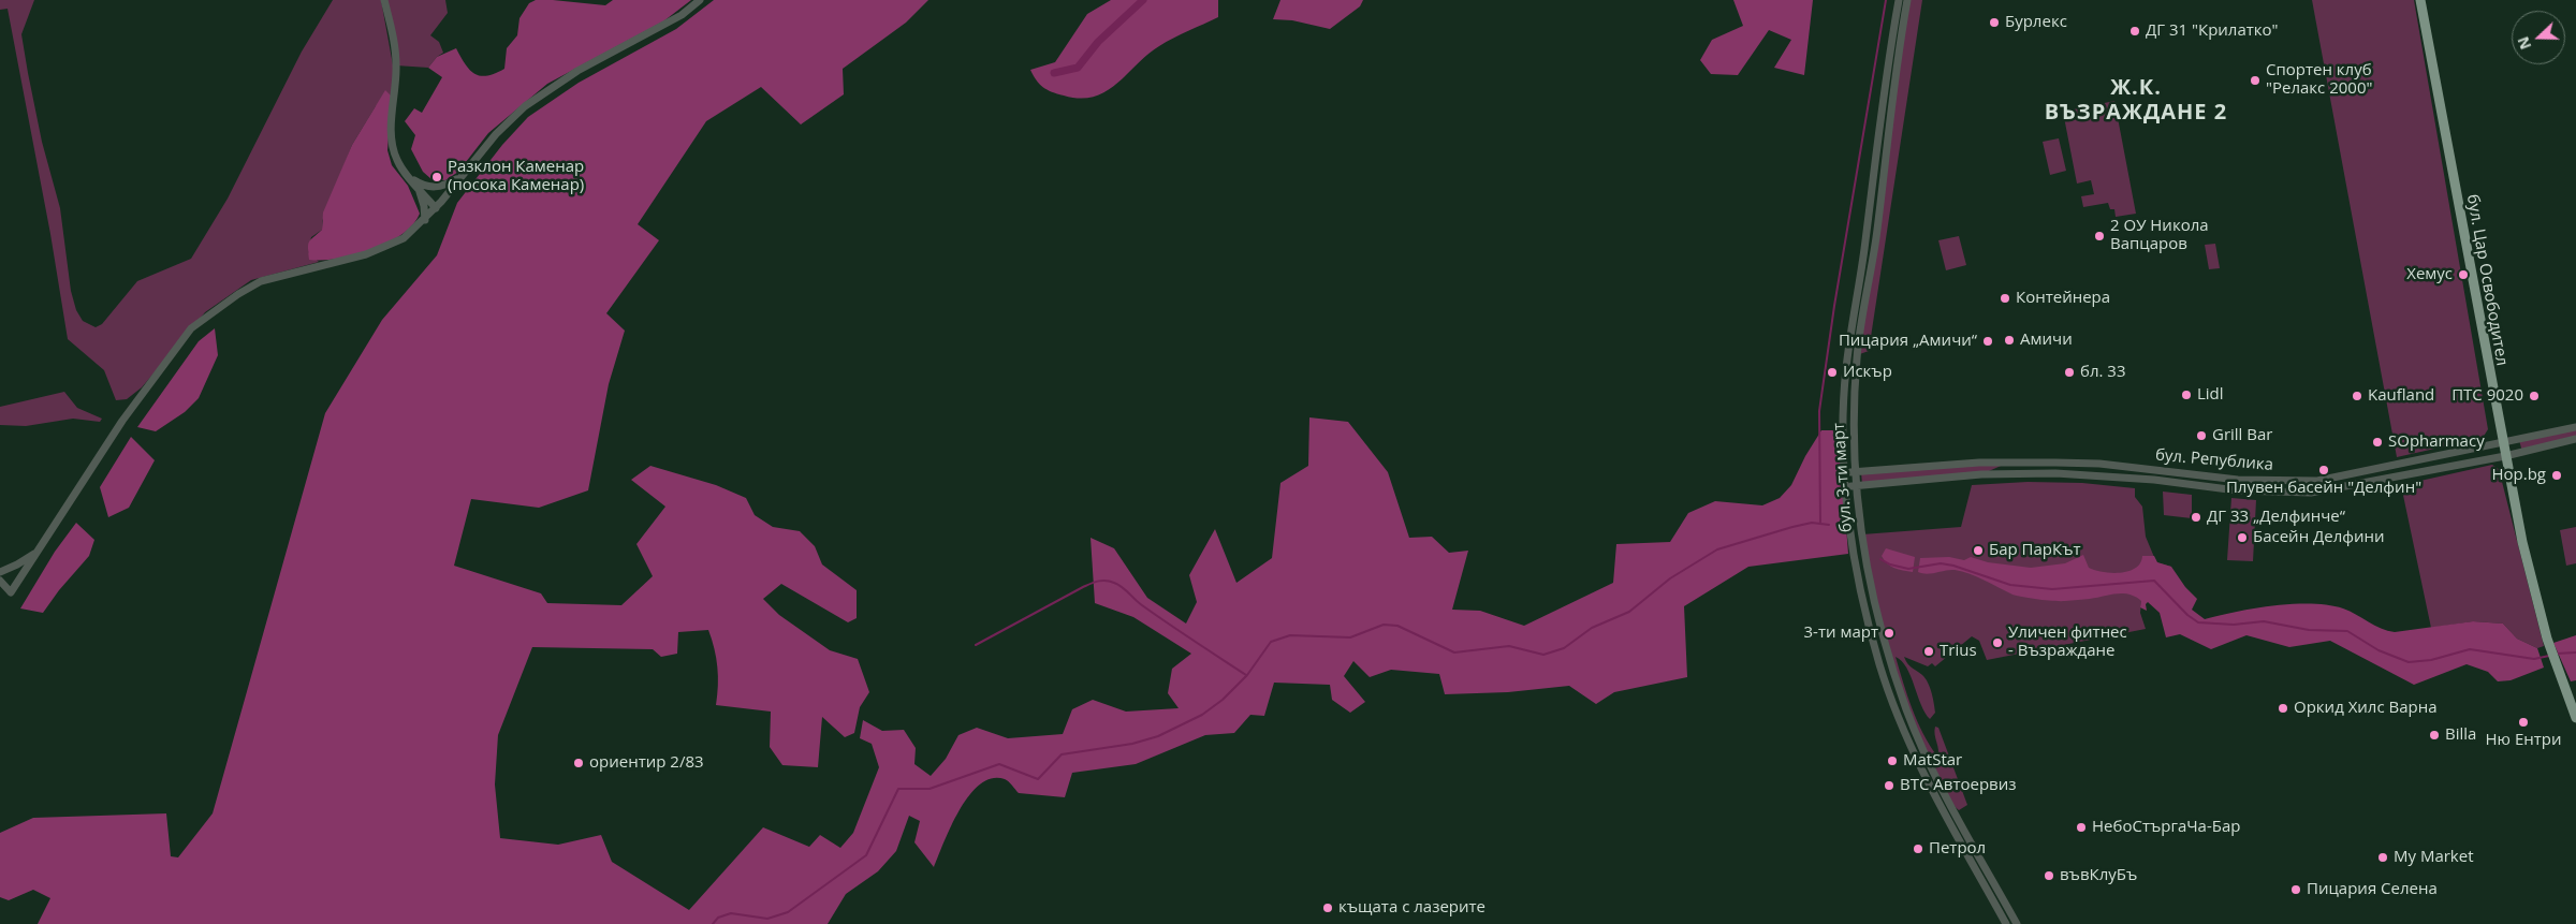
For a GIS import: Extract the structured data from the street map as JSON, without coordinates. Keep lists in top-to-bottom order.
{
  "streets": {
    "main road": ["бул. Цар Освободител"],
    "street": ["бул. Република", "бул. 3-ти март"]
  },
  "crossings": [
    ["бул. Цар Освободител", "бул. Република"],
    ["бул. Република", "бул. 3-ти март"]
  ],
  "districts": ["Ж.К. ВЪЗРАЖДАНЕ 2"],
  "places": [
    "Бурлекс",
    "ДГ 31 \"Крилатко\"",
    "Спортен клуб \"Релакс 2000\"",
    "Разклон Каменар (посока Каменар)",
    "2 ОУ Никола Вапцаров",
    "Хемус",
    "Контейнера",
    "Амичи",
    "Пицария „Амичи“",
    "Искър",
    "бл. 33",
    "Lidl",
    "Kaufland",
    "ПТС 9020",
    "Grill Bar",
    "SOpharmacy",
    "Плувен басейн \"Делфин\"",
    "Hop.bg",
    "ДГ 33 „Делфинче“",
    "Басейн Делфини",
    "Бар ПарКът",
    "3-ти март",
    "Уличен фитнес - Възраждане",
    "Trius",
    "Оркид Хилс Варна",
    "Ню Ентри",
    "Billa",
    "MatStar",
    "ориентир 2/83",
    "ВТС Автоервиз",
    "НебоСтъргаЧа-Бар",
    "Петрол",
    "My Market",
    "въвКлуБъ",
    "Пицария Селена",
    "къщата с лазерите"
  ],
  "north": "left"
}
